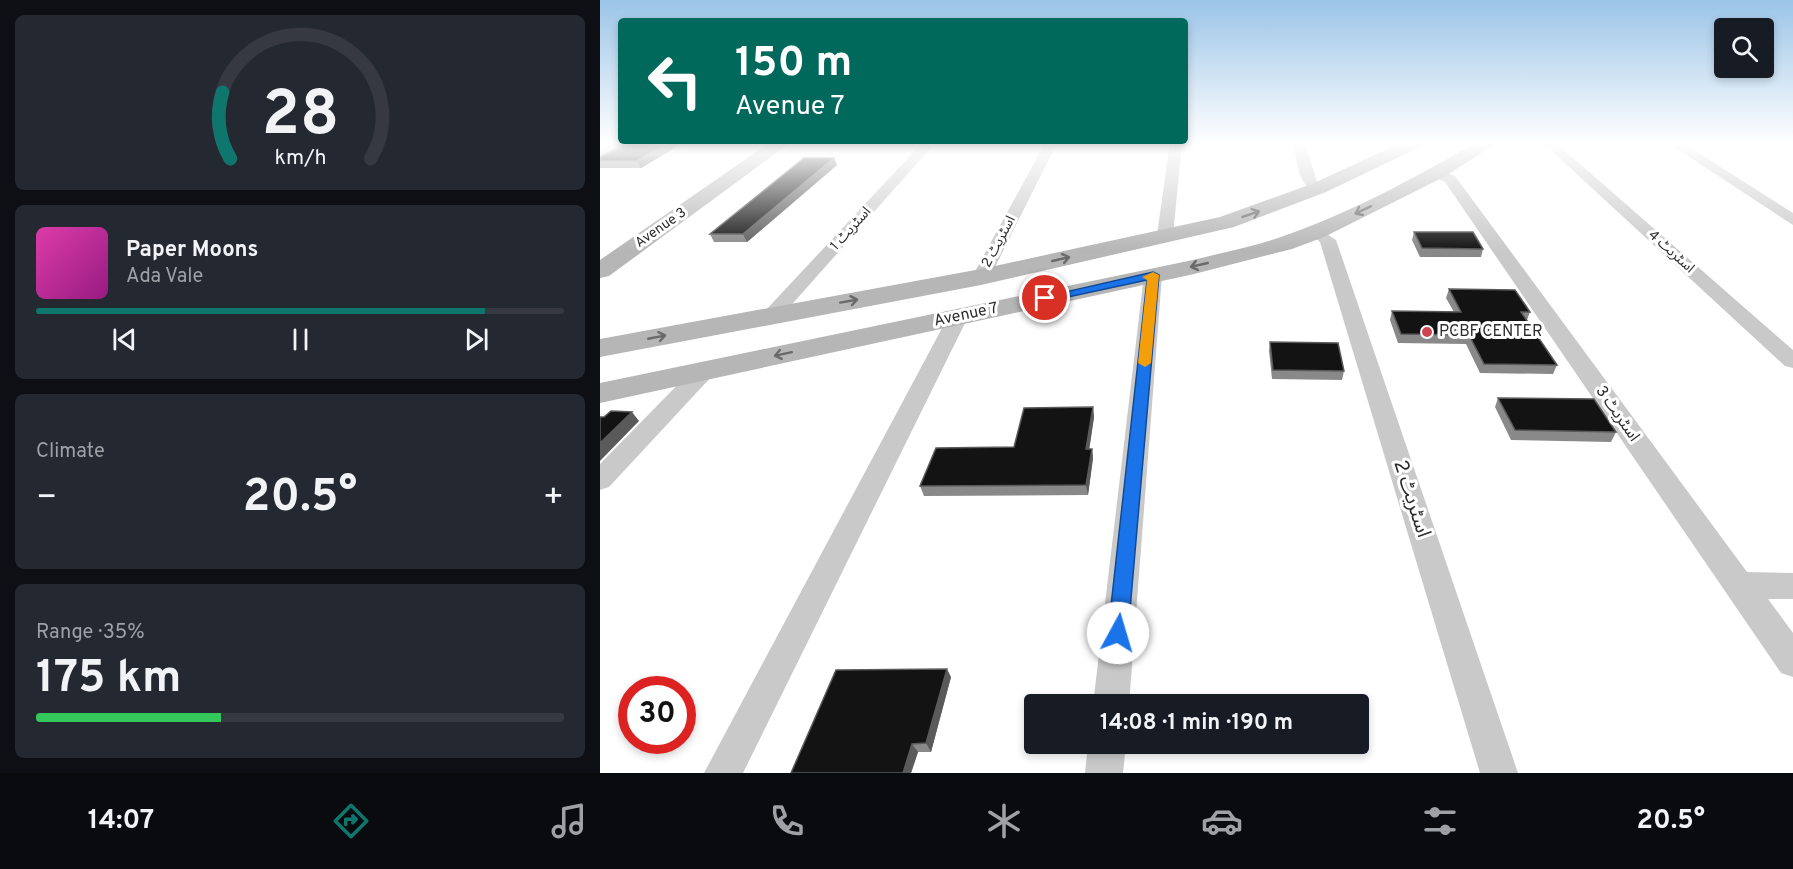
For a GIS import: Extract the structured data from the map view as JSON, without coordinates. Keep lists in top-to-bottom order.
{
  "streets": {
    "main road": ["Avenue 3", "Avenue 7"],
    "street": [
      "اسٹریٹ 1",
      "اسٹریٹ 2",
      "اسٹریٹ 4",
      "اسٹریٹ 3"
    ]
  },
  "crossings": [
    ["اسٹریٹ 1", "Avenue 7"],
    ["اسٹریٹ 2", "Avenue 7"]
  ],
  "places": ["PCBF CENTER"],
  "page": {
    "turn": ["150 m", "Avenue 7"],
    "song": ["Paper Moons", "Ada Vale"],
    "tile": [
      "Climate",
      ["Range · 35%", "175 km"]
    ],
    "heat": ["−", "20.5°", "+"],
    "limit": "30",
    "trip": "14:08 · 1 min · 190 m",
    "tabs": ["14:07", "20.5°"],
    "gauge": ["28", "km/h"]
  }
}
